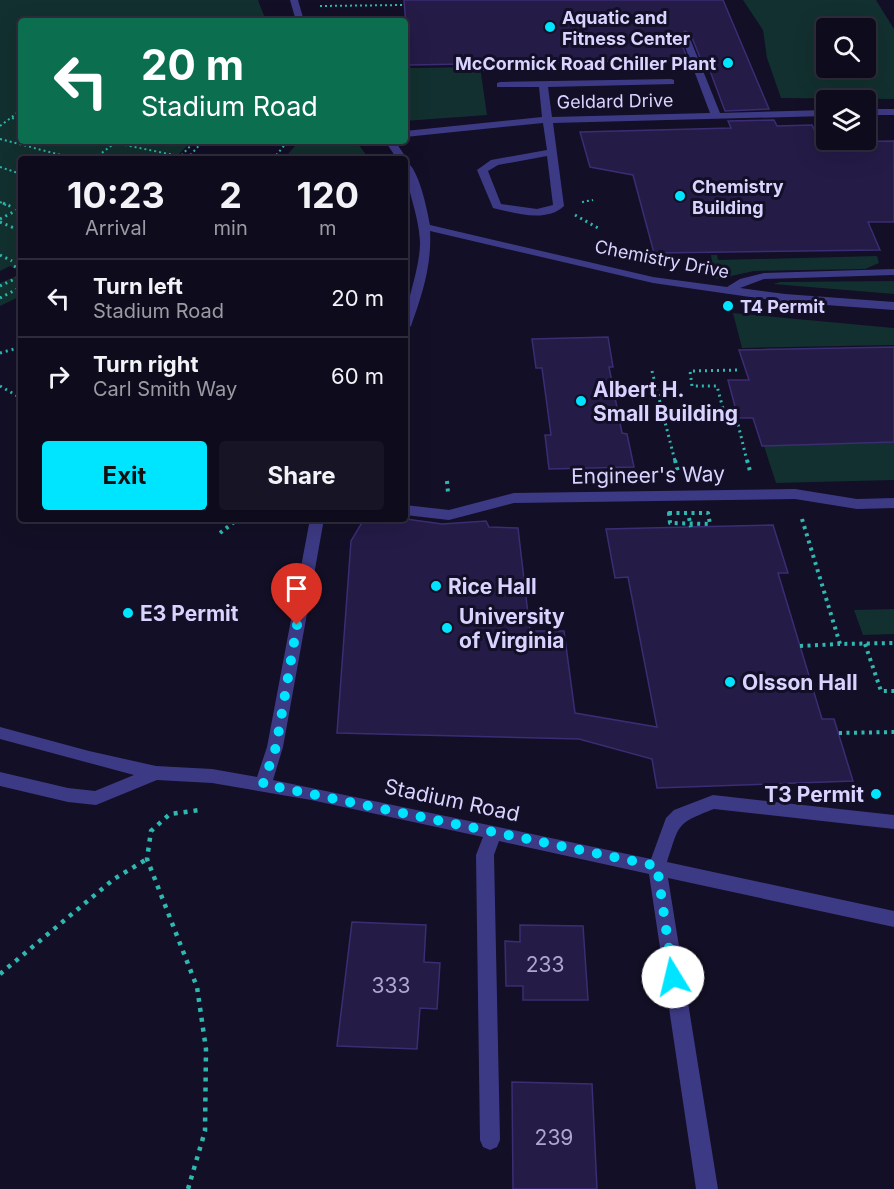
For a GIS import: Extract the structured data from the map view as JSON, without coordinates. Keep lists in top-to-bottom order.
{
  "streets": {
    "street": [
      "Geldard Drive",
      "Chemistry Drive",
      "Engineer's Way",
      "Stadium Road"
    ]
  },
  "places": [
    "Aquatic and Fitness Center",
    "McCormick Road Chiller Plant",
    "Chemistry Building",
    "T4 Permit",
    "Albert H. Small Building",
    "Rice Hall",
    "E3 Permit",
    "University of Virginia",
    "Olsson Hall",
    "T3 Permit"
  ],
  "house_numbers": ["233", "333", "239"],
  "page": {
    "turn": ["20 m", "Stadium Road"],
    "eta": [
      "10:23",
      "Arrival",
      "2",
      "min",
      "120",
      "m"
    ],
    "list": [
      {
        "name": "Turn left",
        "note": "Stadium Road",
        "value": "20 m"
      },
      {
        "name": "Turn right",
        "note": "Carl Smith Way",
        "value": "60 m"
      }
    ],
    "buttons": ["Exit", "Share"]
  }
}
